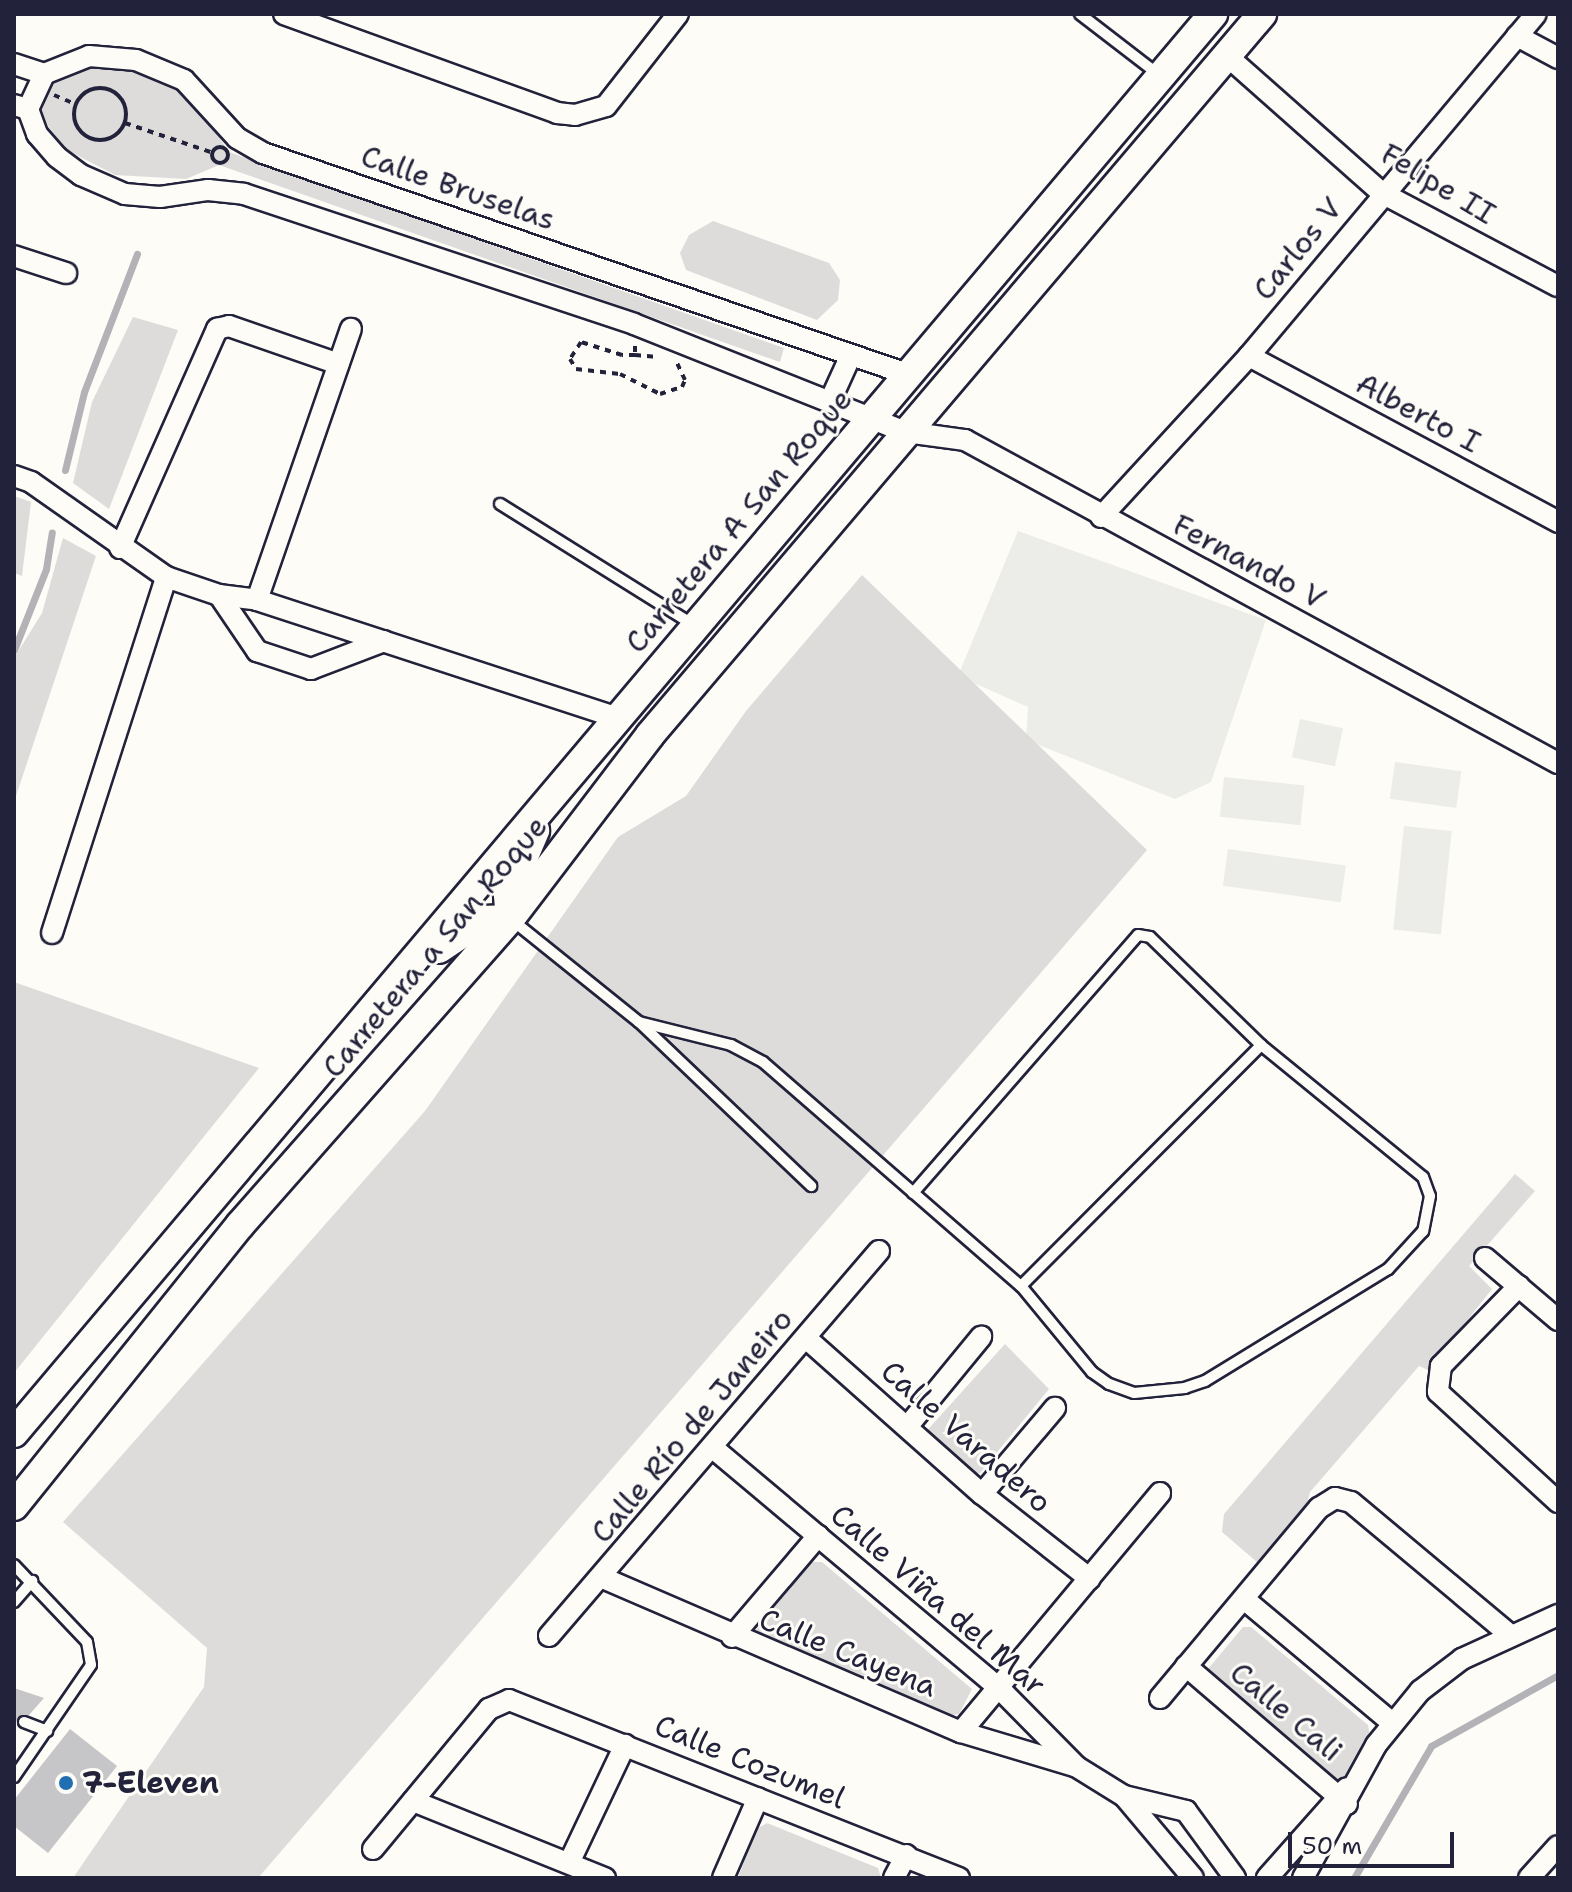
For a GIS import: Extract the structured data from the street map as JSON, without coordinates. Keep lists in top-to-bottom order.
{
  "streets": {
    "main road": ["Carretera A San Roque", "Carretera a San Roque"],
    "street": [
      "Felipe II",
      "Calle Bruselas",
      "Carlos V",
      "Alberto I",
      "Fernando V",
      "Calle Río de Janeiro",
      "Calle Varadero",
      "Calle Viña del Mar",
      "Calle Cayena",
      "Calle Cali",
      "Calle Cozumel"
    ]
  },
  "crossings": [
    ["Felipe II", "Carlos V"],
    ["Calle Bruselas", "Carretera A San Roque"],
    ["Carlos V", "Alberto I"],
    ["Carlos V", "Fernando V"],
    ["Carretera A San Roque", "Fernando V"],
    ["Carretera A San Roque", "Carretera a San Roque"],
    ["Fernando V", "Carretera a San Roque"],
    ["Calle Río de Janeiro", "Calle Varadero"],
    ["Calle Río de Janeiro", "Calle Viña del Mar"],
    ["Calle Río de Janeiro", "Calle Cayena"],
    ["Calle Viña del Mar", "Calle Cayena"]
  ],
  "places": ["7-Eleven"],
  "scale_bar": "50 m"
}
